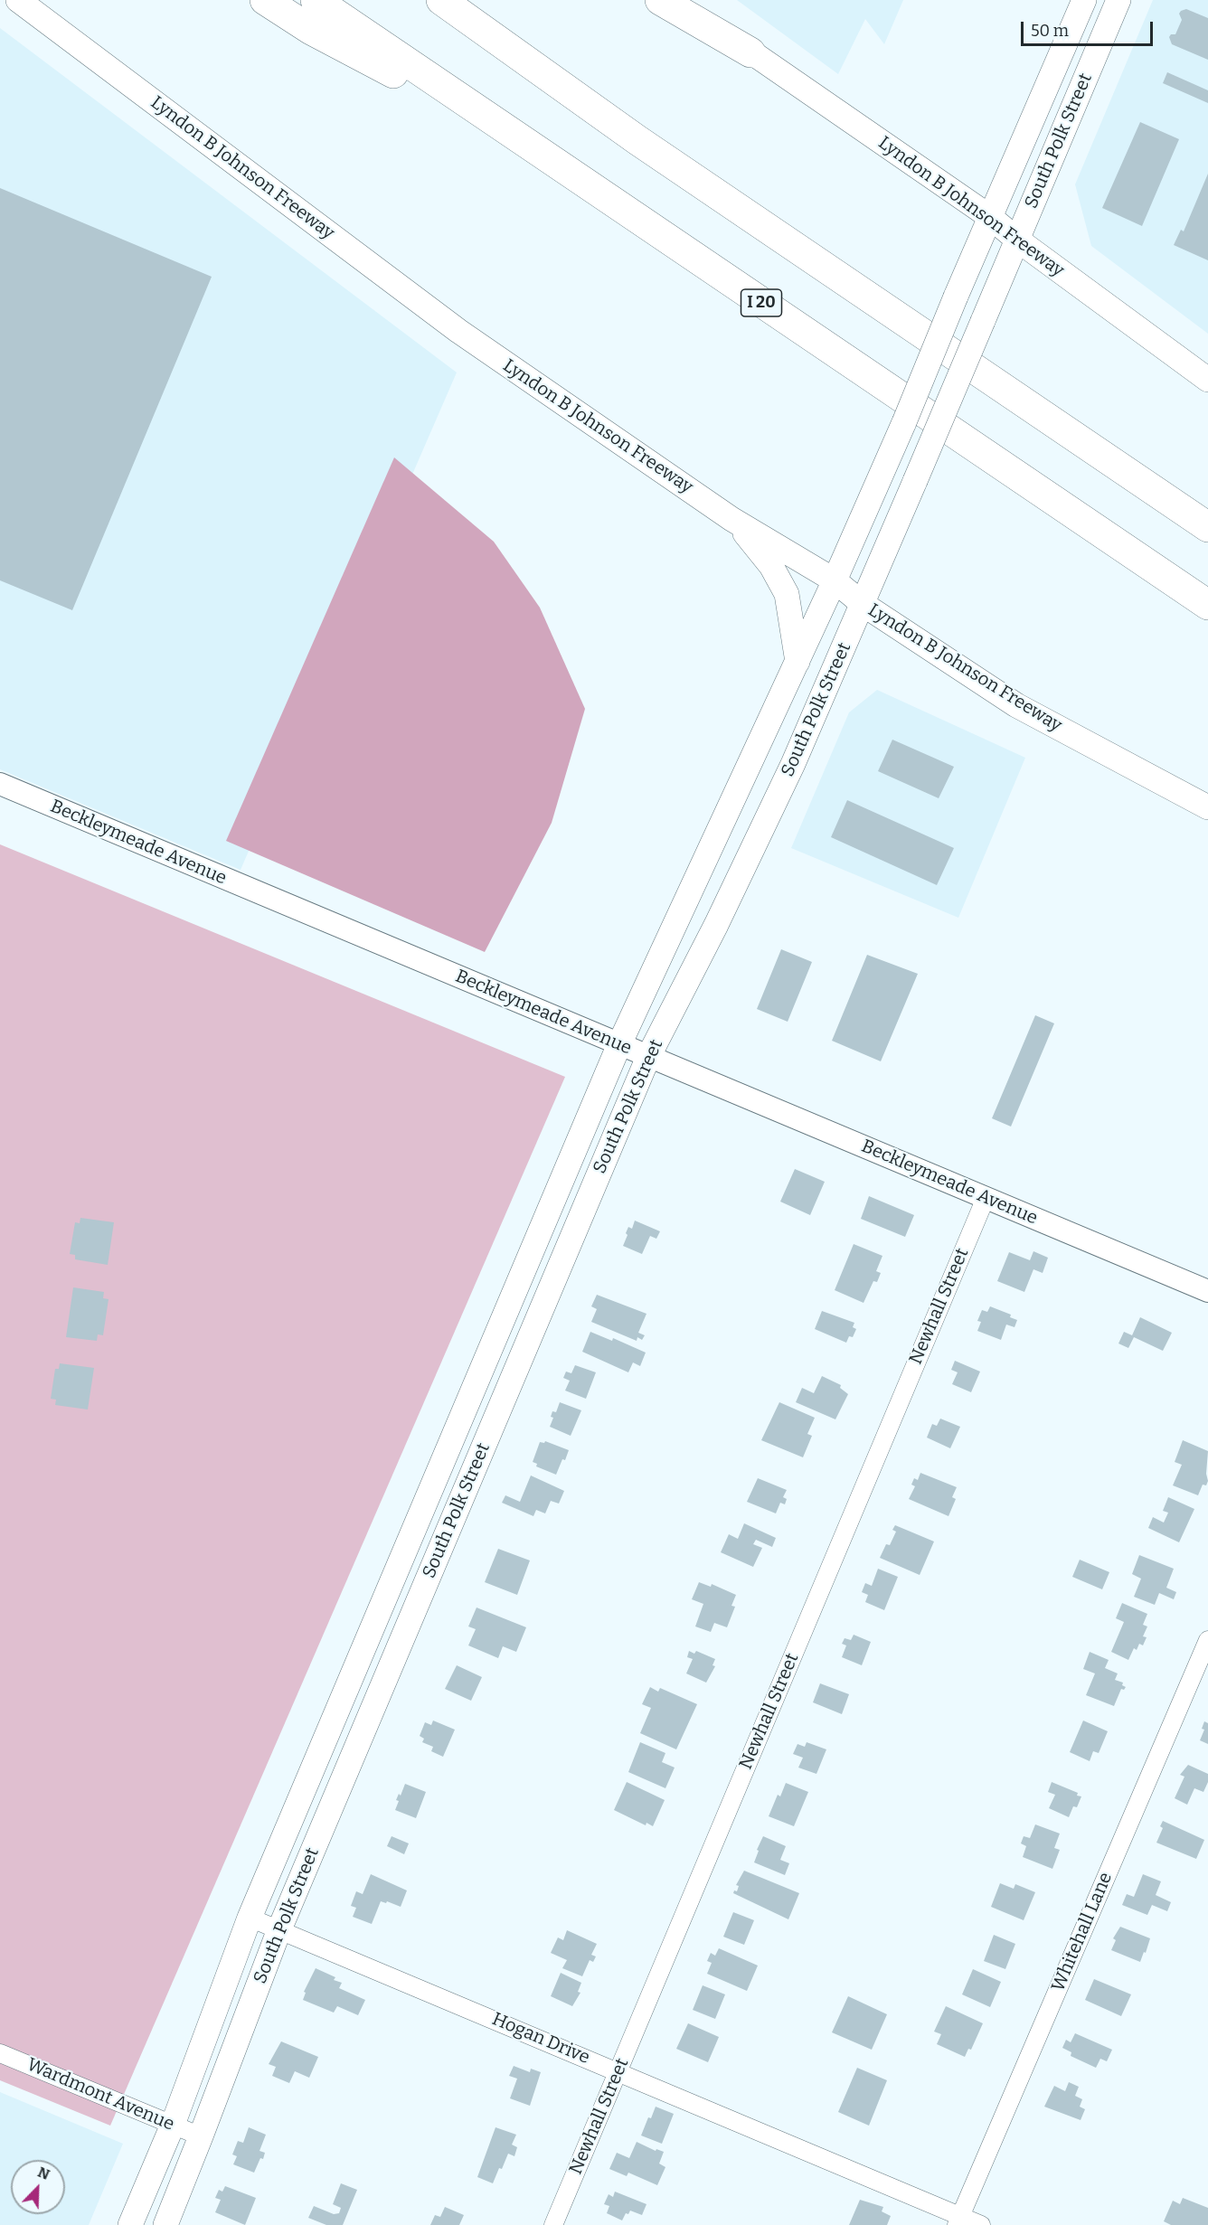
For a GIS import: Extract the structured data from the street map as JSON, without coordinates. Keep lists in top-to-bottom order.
{
  "streets": {
    "highway": ["I 20"],
    "main road": ["South Polk Street", "Lyndon B Johnson Freeway"],
    "street": [
      "Beckleymeade Avenue",
      "Newhall Street",
      "Whitehall Lane",
      "Hogan Drive",
      "Wardmont Avenue"
    ]
  },
  "crossings": [
    ["South Polk Street", "Lyndon B Johnson Freeway"],
    ["South Polk Street", "Beckleymeade Avenue"],
    ["South Polk Street", "Hogan Drive"],
    ["South Polk Street", "Wardmont Avenue"],
    ["Beckleymeade Avenue", "Newhall Street"],
    ["Newhall Street", "Hogan Drive"],
    ["Whitehall Lane", "Hogan Drive"]
  ],
  "scale_bar": "50 m",
  "north": "top right"
}
